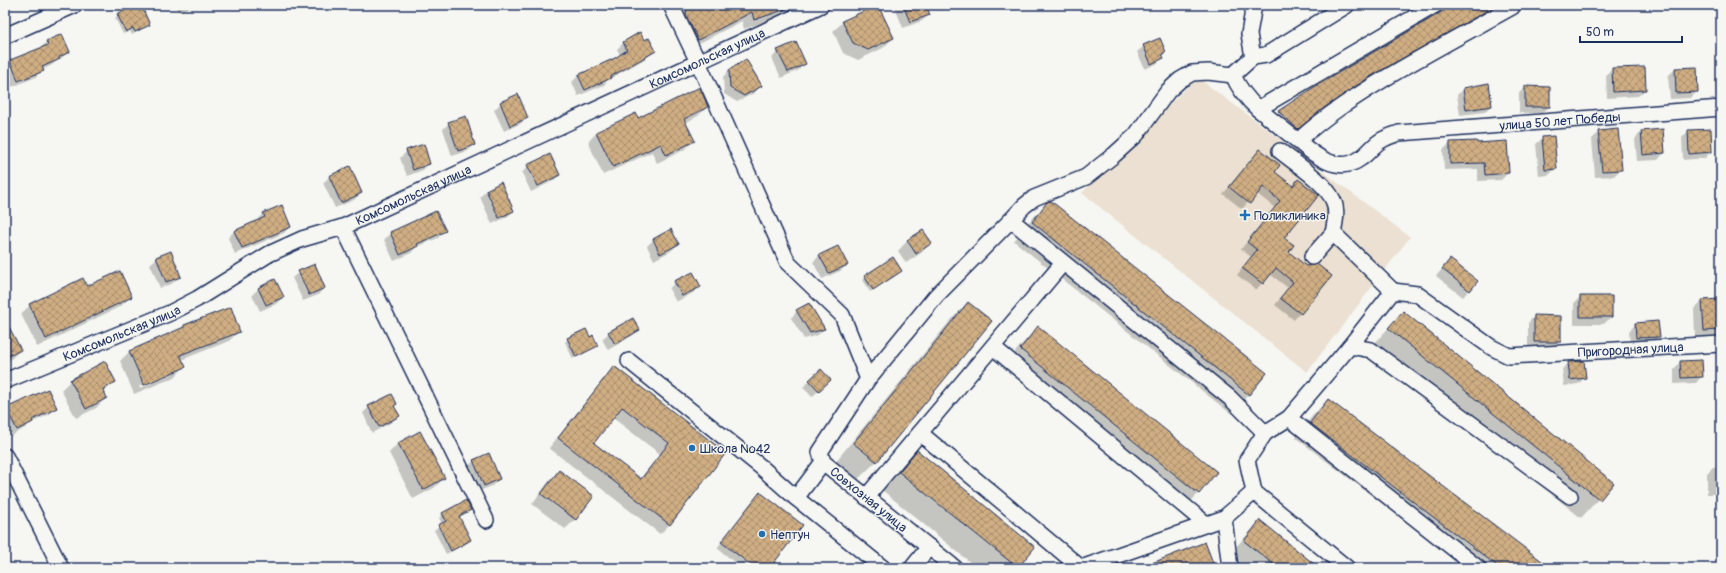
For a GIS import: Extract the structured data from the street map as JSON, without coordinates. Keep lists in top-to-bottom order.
{
  "streets": {
    "street": [
      "Комсомольская улица",
      "улица 50 лет Победы",
      "Пригородная улица",
      "Совхозная улица"
    ]
  },
  "crossings": [
    ["улица 50 лет Победы", "Совхозная улица"]
  ],
  "places": {
    "health": ["Поликлиника"],
    "other": ["Школа №42", "Нептун"]
  },
  "scale_bar": "50 m"
}
